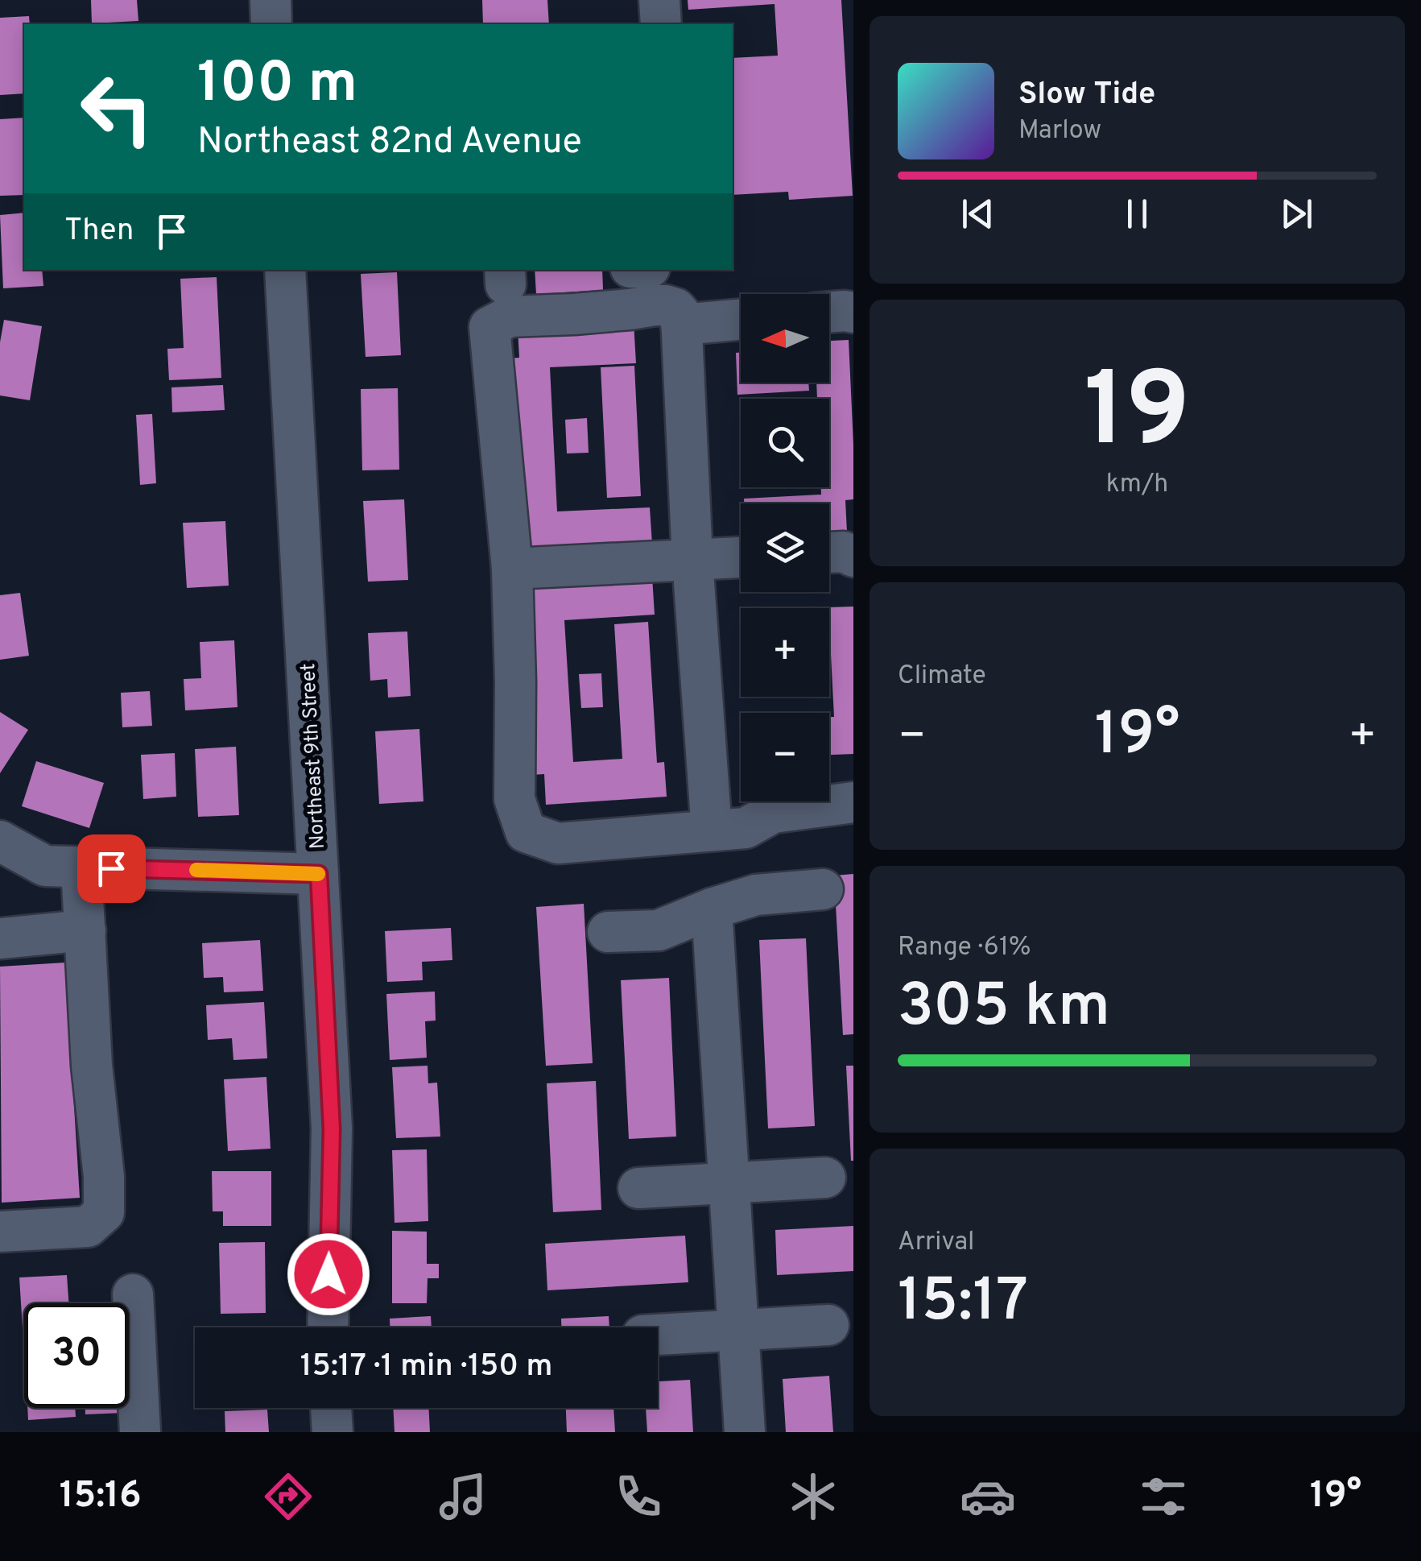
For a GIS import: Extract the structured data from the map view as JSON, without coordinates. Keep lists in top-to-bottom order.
{
  "streets": {
    "street": ["Northeast 9th Street"]
  },
  "north": "left",
  "page": {
    "turn": ["100 m", "Northeast 82nd Avenue"],
    "song": ["Slow Tide", "Marlow"],
    "then": "Then",
    "map_buttons": ["+", "−"],
    "tile": [
      ["19", "km/h"],
      "Climate",
      ["Range · 61%", "305 km"],
      ["Arrival", "15:17"]
    ],
    "heat": ["−", "19°", "+"],
    "limit": "30",
    "trip": "15:17 · 1 min · 150 m",
    "tabs": ["15:16", "19°"]
  }
}
